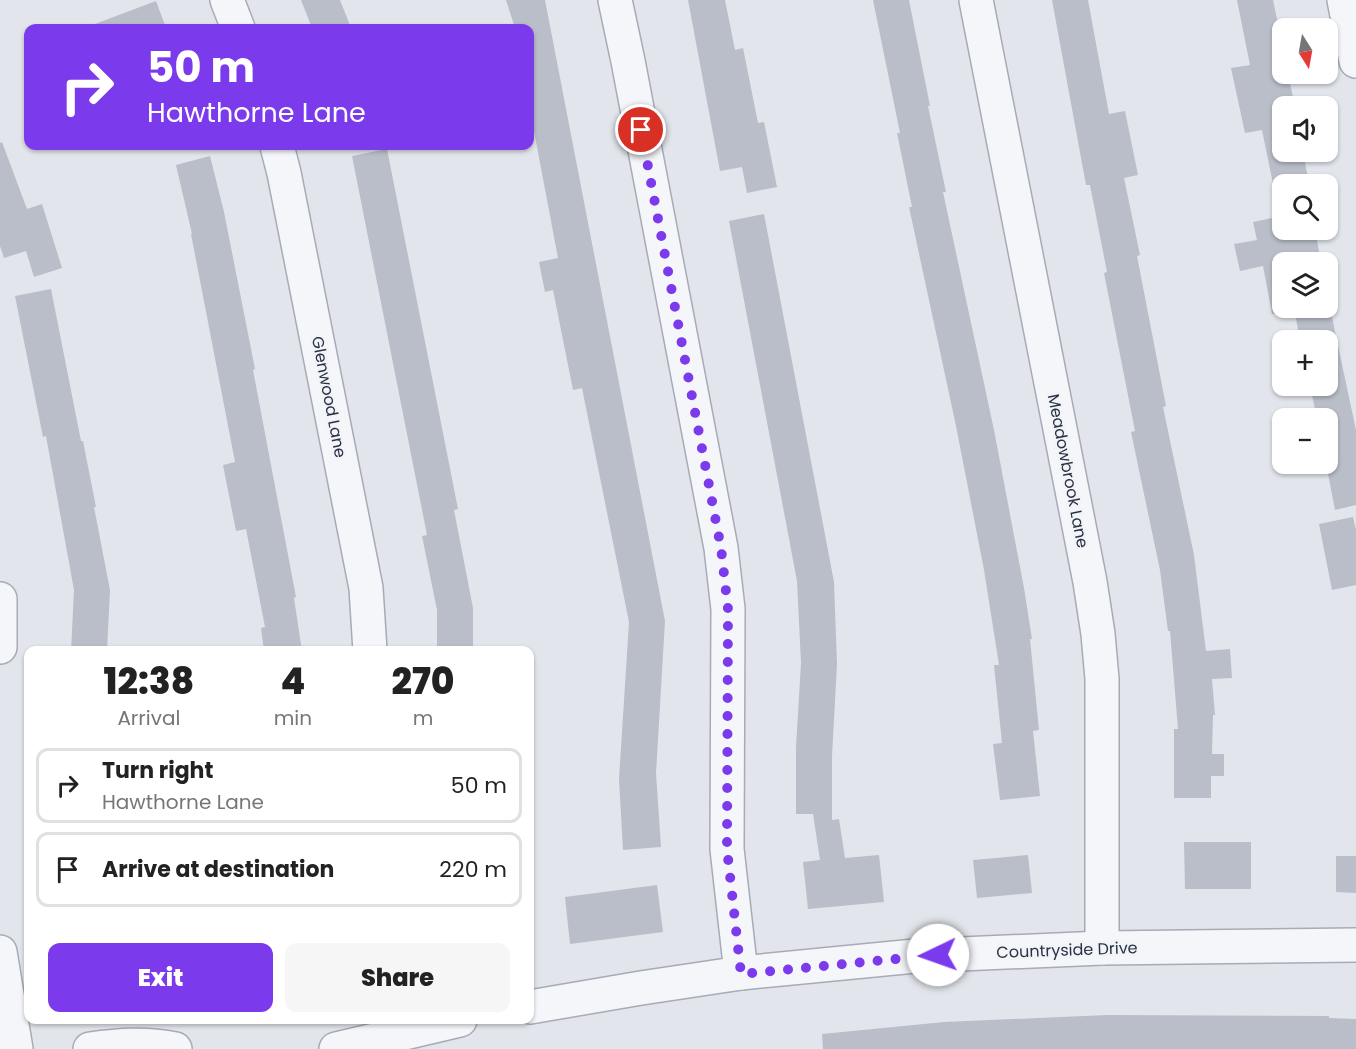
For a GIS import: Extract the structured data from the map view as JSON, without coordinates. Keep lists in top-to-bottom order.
{
  "streets": {
    "street": ["Glenwood Lane", "Meadowbrook Lane", "Countryside Drive"]
  },
  "crossings": [
    ["Meadowbrook Lane", "Countryside Drive"]
  ],
  "north": "bottom",
  "page": {
    "map_buttons": ["+", "−"],
    "turn": ["50 m", "Hawthorne Lane"],
    "eta": [
      "12:38",
      "Arrival",
      "4",
      "min",
      "270",
      "m"
    ],
    "list": [
      {
        "name": "Turn right",
        "note": "Hawthorne Lane",
        "value": "50 m"
      },
      {
        "name": "Arrive at destination",
        "value": "220 m"
      }
    ],
    "buttons": ["Exit", "Share"]
  }
}
